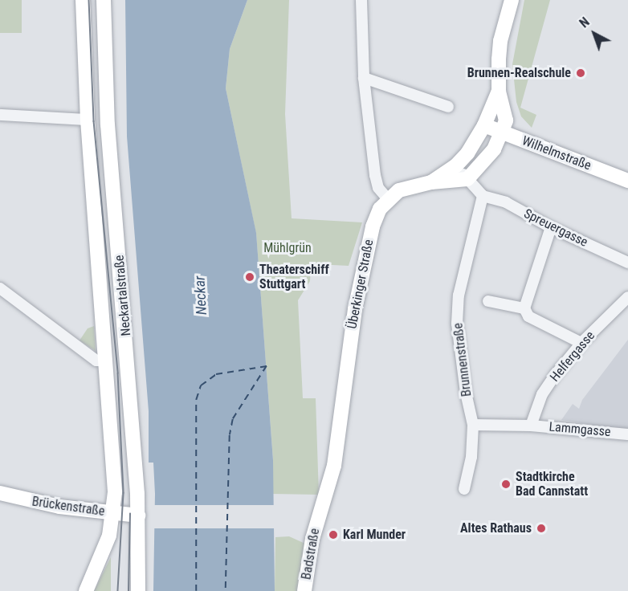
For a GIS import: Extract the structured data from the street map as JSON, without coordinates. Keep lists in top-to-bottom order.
{
  "streets": {
    "main road": [
      "Wilhelmstraße",
      "Überkinger Straße",
      "Neckartalstraße",
      "Brückenstraße",
      "Badstraße"
    ],
    "street": [
      "Spreuergasse",
      "Helfergasse",
      "Brunnenstraße",
      "Lammgasse"
    ]
  },
  "crossings": [
    ["Spreuergasse", "Brunnenstraße"],
    ["Überkinger Straße", "Badstraße"],
    ["Neckartalstraße", "Brückenstraße"],
    ["Helfergasse", "Lammgasse"],
    ["Brunnenstraße", "Lammgasse"]
  ],
  "water": ["Neckar"],
  "parks": ["Mühlgrün"],
  "places": [
    "Brunnen-Realschule",
    "Theaterschiff Stuttgart",
    "Stadtkirche Bad Cannstatt",
    "Altes Rathaus",
    "Karl Munder"
  ],
  "north": "top left"
}
